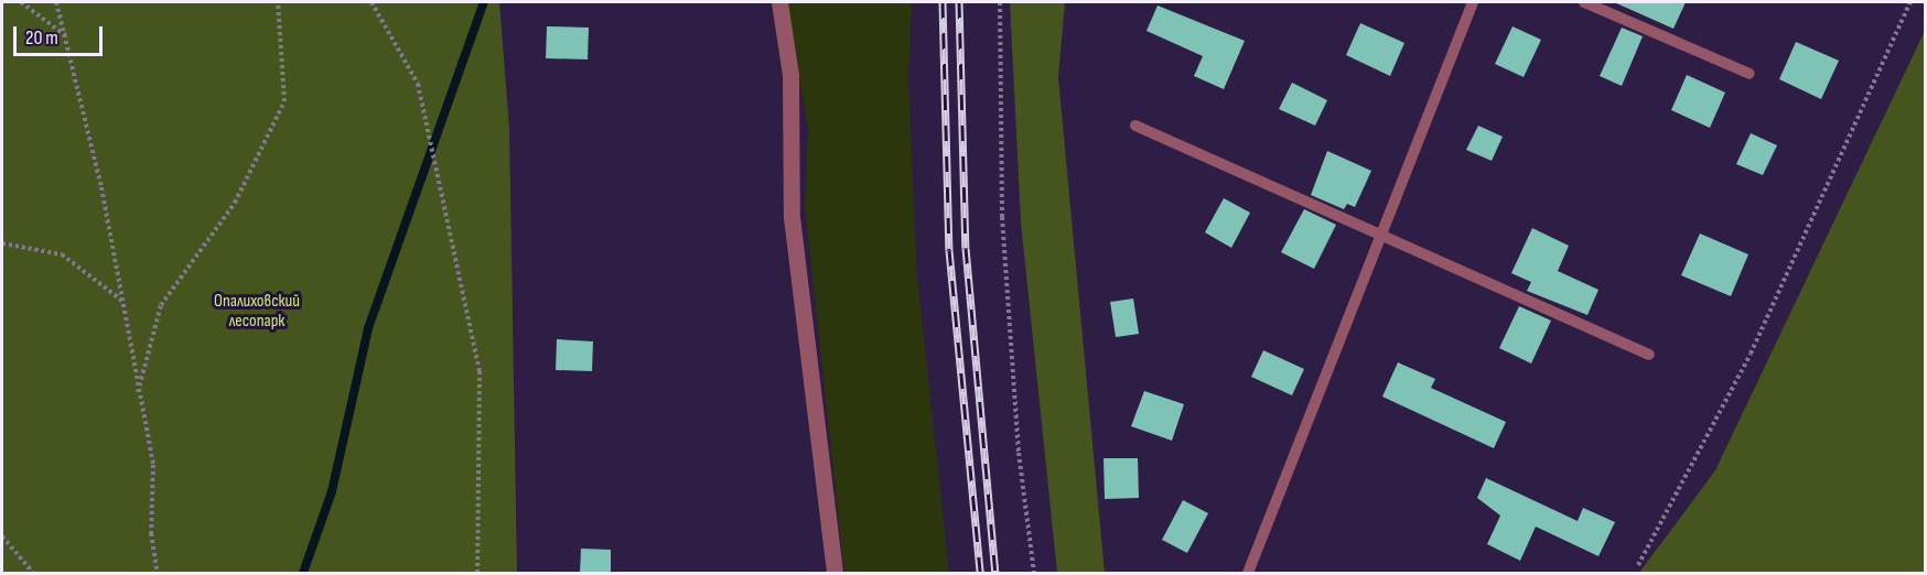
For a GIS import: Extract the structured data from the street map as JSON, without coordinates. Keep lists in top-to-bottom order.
{
  "parks": ["Опалиховский лесопарк"],
  "scale_bar": "20 m"
}
